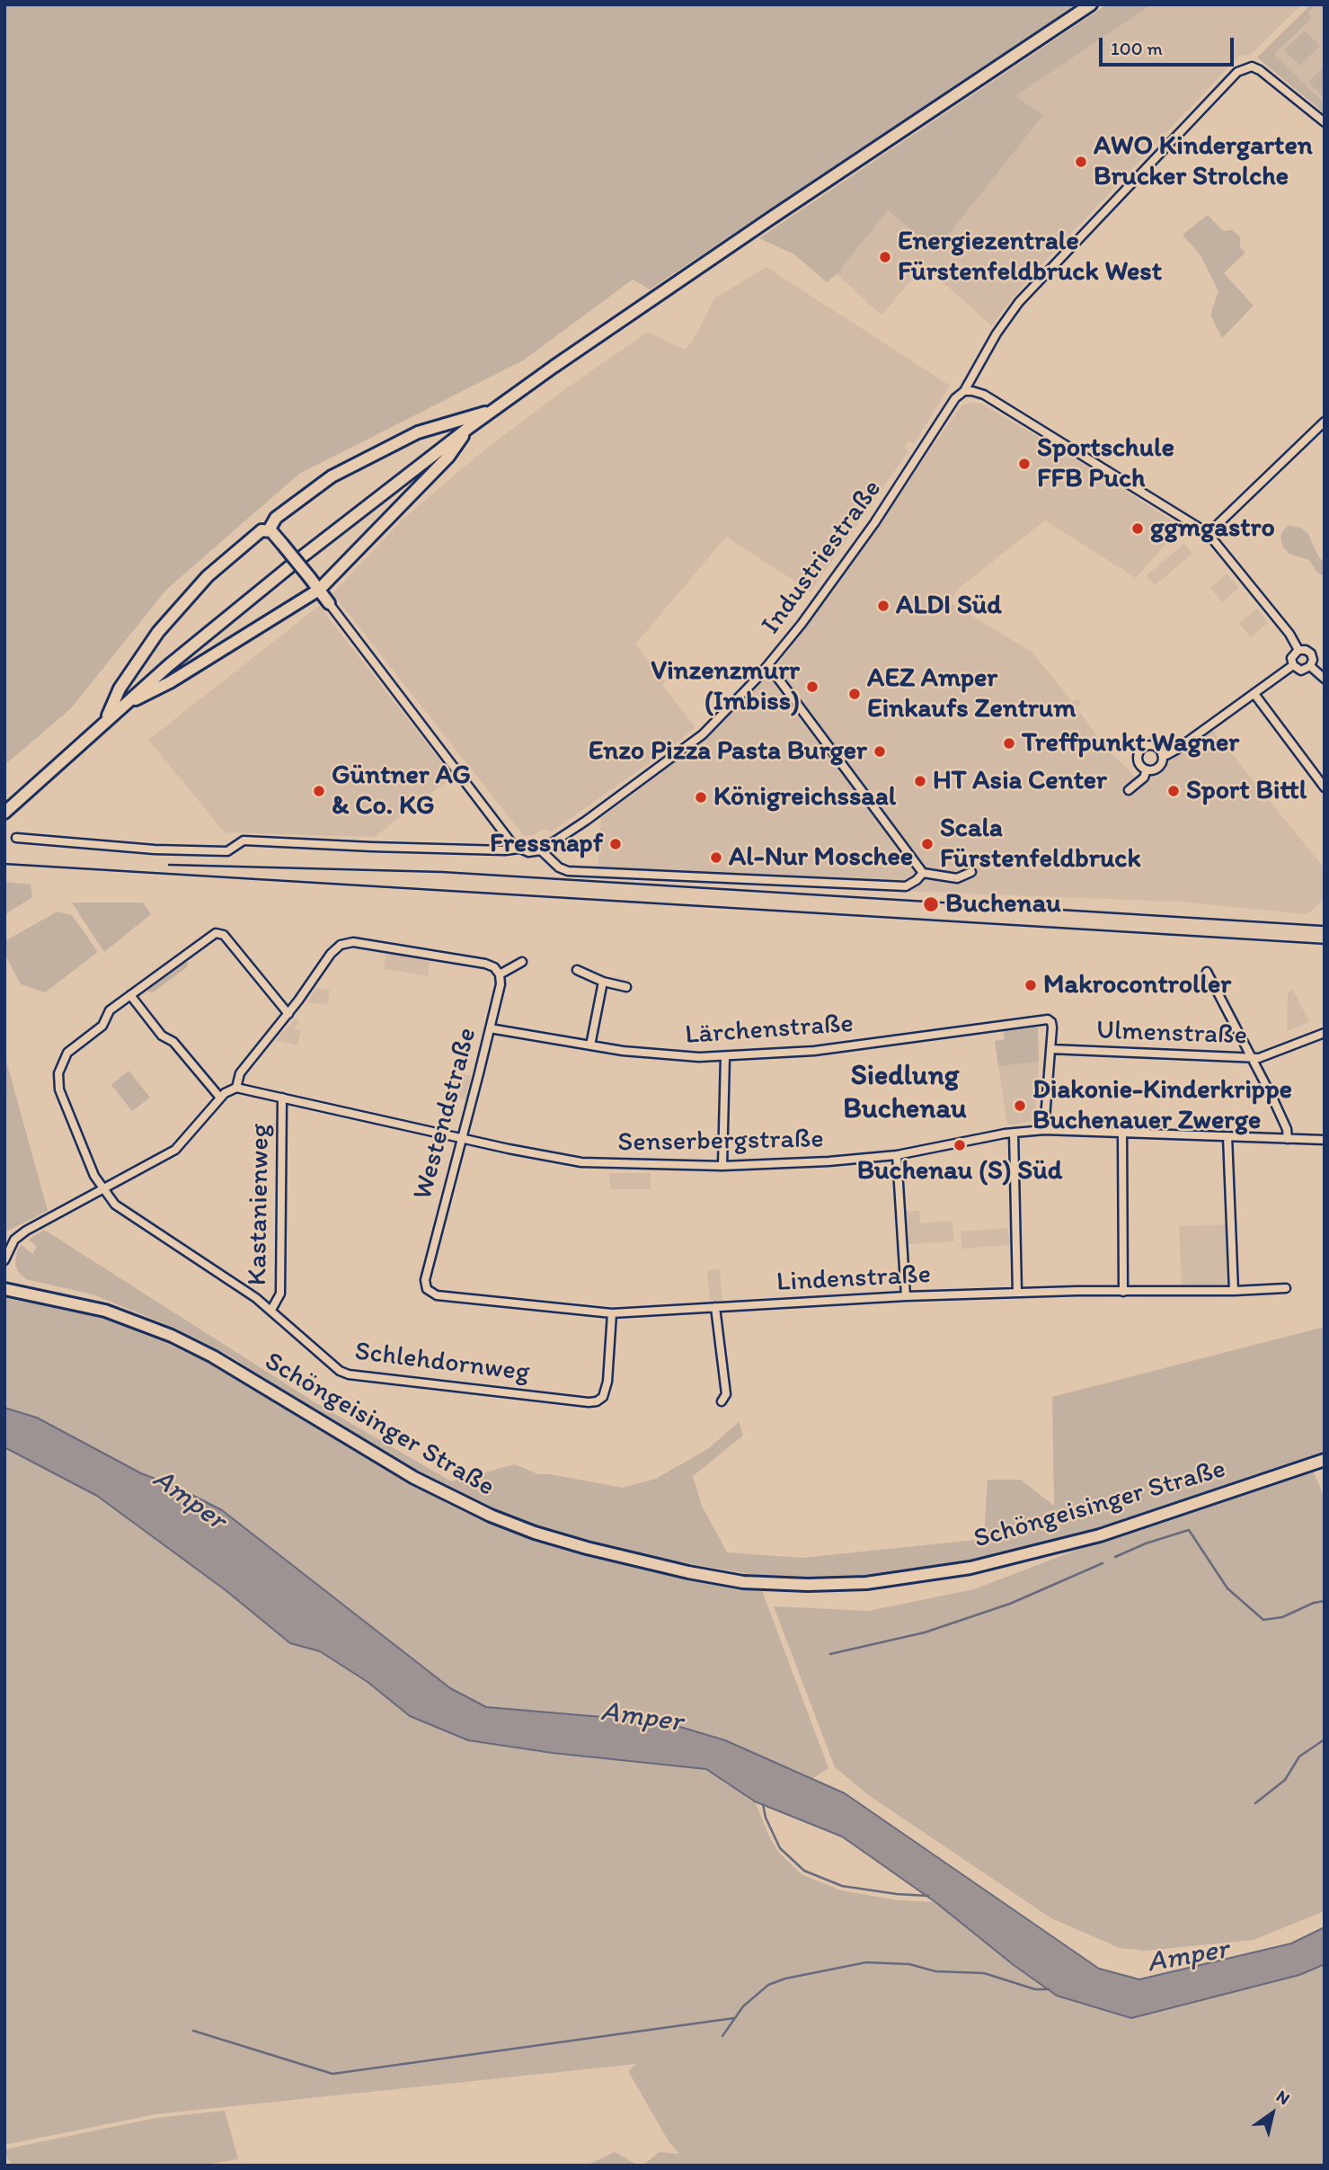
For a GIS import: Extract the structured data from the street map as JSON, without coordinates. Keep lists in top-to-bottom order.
{
  "streets": {
    "main road": ["Schöngeisinger Straße"],
    "street": [
      "Industriestraße",
      "Lärchenstraße",
      "Ulmenstraße",
      "Westendstraße",
      "Senserbergstraße",
      "Kastanienweg",
      "Lindenstraße",
      "Schlehdornweg"
    ]
  },
  "crossings": [
    ["Lärchenstraße", "Ulmenstraße"],
    ["Lärchenstraße", "Westendstraße"],
    ["Westendstraße", "Senserbergstraße"],
    ["Westendstraße", "Lindenstraße"],
    ["Senserbergstraße", "Kastanienweg"],
    ["Kastanienweg", "Schlehdornweg"],
    ["Lindenstraße", "Schlehdornweg"]
  ],
  "districts": ["Siedlung Buchenau"],
  "water": ["Amper"],
  "places": [
    "AWO Kindergarten Brucker Strolche",
    "Energiezentrale Fürstenfeldbruck West",
    "Sportschule FFB Puch",
    "ggmgastro",
    "ALDI Süd",
    "Vinzenzmurr (Imbiss)",
    "AEZ Amper Einkaufs Zentrum",
    "Treffpunkt Wagner",
    "Enzo Pizza Pasta Burger",
    "HT Asia Center",
    "Güntner AG & Co. KG",
    "Sport Bittl",
    "Königreichssaal",
    "Fressnapf",
    "Scala Fürstenfeldbruck",
    "Al-Nur Moschee",
    "Buchenau",
    "Makrocontroller",
    "Diakonie-Kinderkrippe Buchenauer Zwerge",
    "Buchenau (S) Süd"
  ],
  "scale_bar": "100 m",
  "north": "top right"
}
